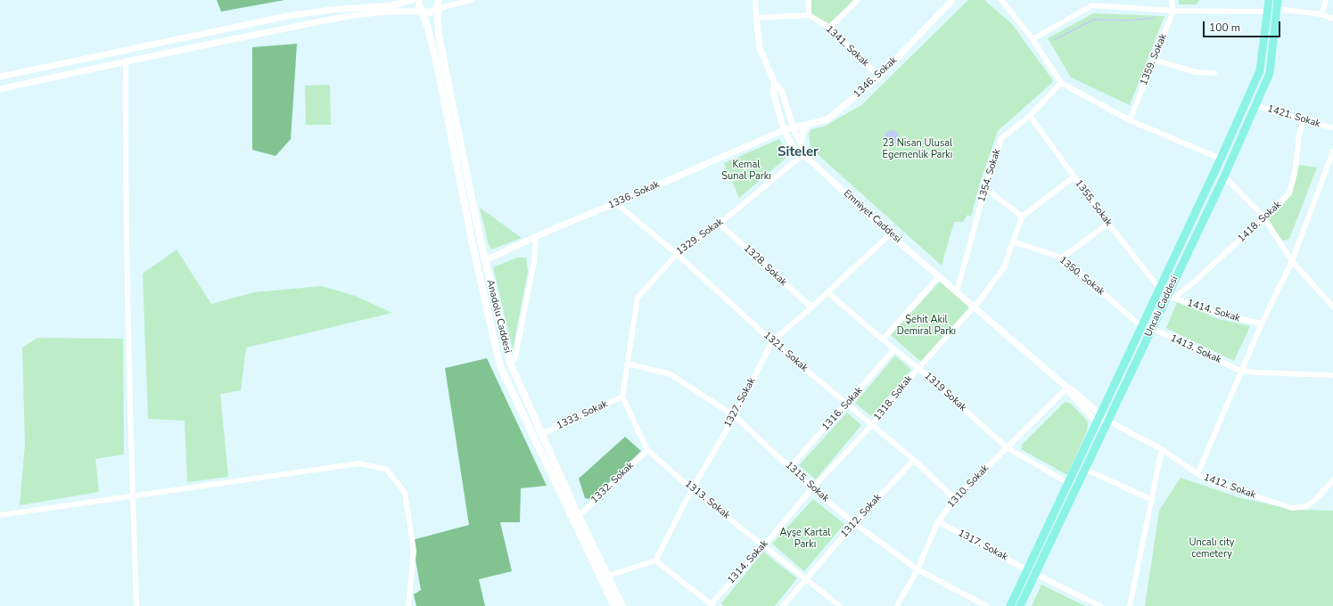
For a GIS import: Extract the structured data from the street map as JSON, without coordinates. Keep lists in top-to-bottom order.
{
  "streets": {
    "main road": ["Uncalı Caddesi", "Anadolu Caddesi"],
    "street": [
      "1341. Sokak",
      "1359. Sokak",
      "1346. Sokak",
      "1421. Sokak",
      "1354. Sokak",
      "1336. Sokak",
      "1355. Sokak",
      "Emniyet Caddesi",
      "1418. Sokak",
      "1329. Sokak",
      "1328. Sokak",
      "1350. Sokak",
      "1414. Sokak",
      "1413. Sokak",
      "1321. Sokak",
      "1319 Sokak",
      "1318. Sokak",
      "1327. Sokak",
      "1316. Sokak",
      "1333. Sokak",
      "1315. Sokak",
      "1332. Sokak",
      "1310. Sokak",
      "1412. Sokak",
      "1313. Sokak",
      "1312. Sokak",
      "1317. Sokak",
      "1314. Sokak"
    ]
  },
  "crossings": [
    ["1341. Sokak", "1346. Sokak"],
    ["1346. Sokak", "1336. Sokak"],
    ["1346. Sokak", "Emniyet Caddesi"],
    ["1421. Sokak", "1418. Sokak"],
    ["1421. Sokak", "Uncalı Caddesi"],
    ["1354. Sokak", "1355. Sokak"],
    ["1354. Sokak", "Emniyet Caddesi"],
    ["1336. Sokak", "Emniyet Caddesi"],
    ["1336. Sokak", "Anadolu Caddesi"],
    ["1336. Sokak", "1321. Sokak"],
    ["1355. Sokak", "Uncalı Caddesi"],
    ["Emniyet Caddesi", "1329. Sokak"],
    ["Emniyet Caddesi", "Uncalı Caddesi"],
    ["Emniyet Caddesi", "1318. Sokak"],
    ["Emniyet Caddesi", "1327. Sokak"],
    ["Emniyet Caddesi", "1310. Sokak"],
    ["Emniyet Caddesi", "1412. Sokak"],
    ["1418. Sokak", "Uncalı Caddesi"],
    ["1418. Sokak", "1414. Sokak"],
    ["1329. Sokak", "1328. Sokak"],
    ["1329. Sokak", "1321. Sokak"],
    ["1329. Sokak", "1315. Sokak"],
    ["1328. Sokak", "1327. Sokak"],
    ["1350. Sokak", "Uncalı Caddesi"],
    ["1350. Sokak", "1318. Sokak"],
    ["Uncalı Caddesi", "1414. Sokak"],
    ["Uncalı Caddesi", "1413. Sokak"],
    ["Uncalı Caddesi", "1319 Sokak"],
    ["Uncalı Caddesi", "1412. Sokak"],
    ["Uncalı Caddesi", "1317. Sokak"],
    ["Anadolu Caddesi", "1333. Sokak"],
    ["Anadolu Caddesi", "1332. Sokak"],
    ["1321. Sokak", "1318. Sokak"],
    ["1321. Sokak", "1327. Sokak"],
    ["1321. Sokak", "1316. Sokak"],
    ["1321. Sokak", "1310. Sokak"],
    ["1321. Sokak", "1312. Sokak"],
    ["1319 Sokak", "1318. Sokak"],
    ["1319 Sokak", "1327. Sokak"],
    ["1319 Sokak", "1316. Sokak"],
    ["1319 Sokak", "1310. Sokak"],
    ["1318. Sokak", "1315. Sokak"],
    ["1318. Sokak", "1314. Sokak"],
    ["1327. Sokak", "1315. Sokak"],
    ["1327. Sokak", "1313. Sokak"],
    ["1316. Sokak", "1315. Sokak"],
    ["1333. Sokak", "1313. Sokak"],
    ["1315. Sokak", "1310. Sokak"],
    ["1315. Sokak", "1312. Sokak"],
    ["1315. Sokak", "1314. Sokak"],
    ["1332. Sokak", "1313. Sokak"],
    ["1310. Sokak", "1317. Sokak"],
    ["1313. Sokak", "1312. Sokak"],
    ["1313. Sokak", "1314. Sokak"]
  ],
  "districts": ["Siteler"],
  "parks": [
    "23 Nisan Ulusal Egemenlik Parkı",
    "Kemal Sunal Parkı",
    "Şehit Akil Demiral Parkı",
    "Ayşe Kartal Parkı",
    "Uncalı city cemetery"
  ],
  "scale_bar": "100 m"
}
